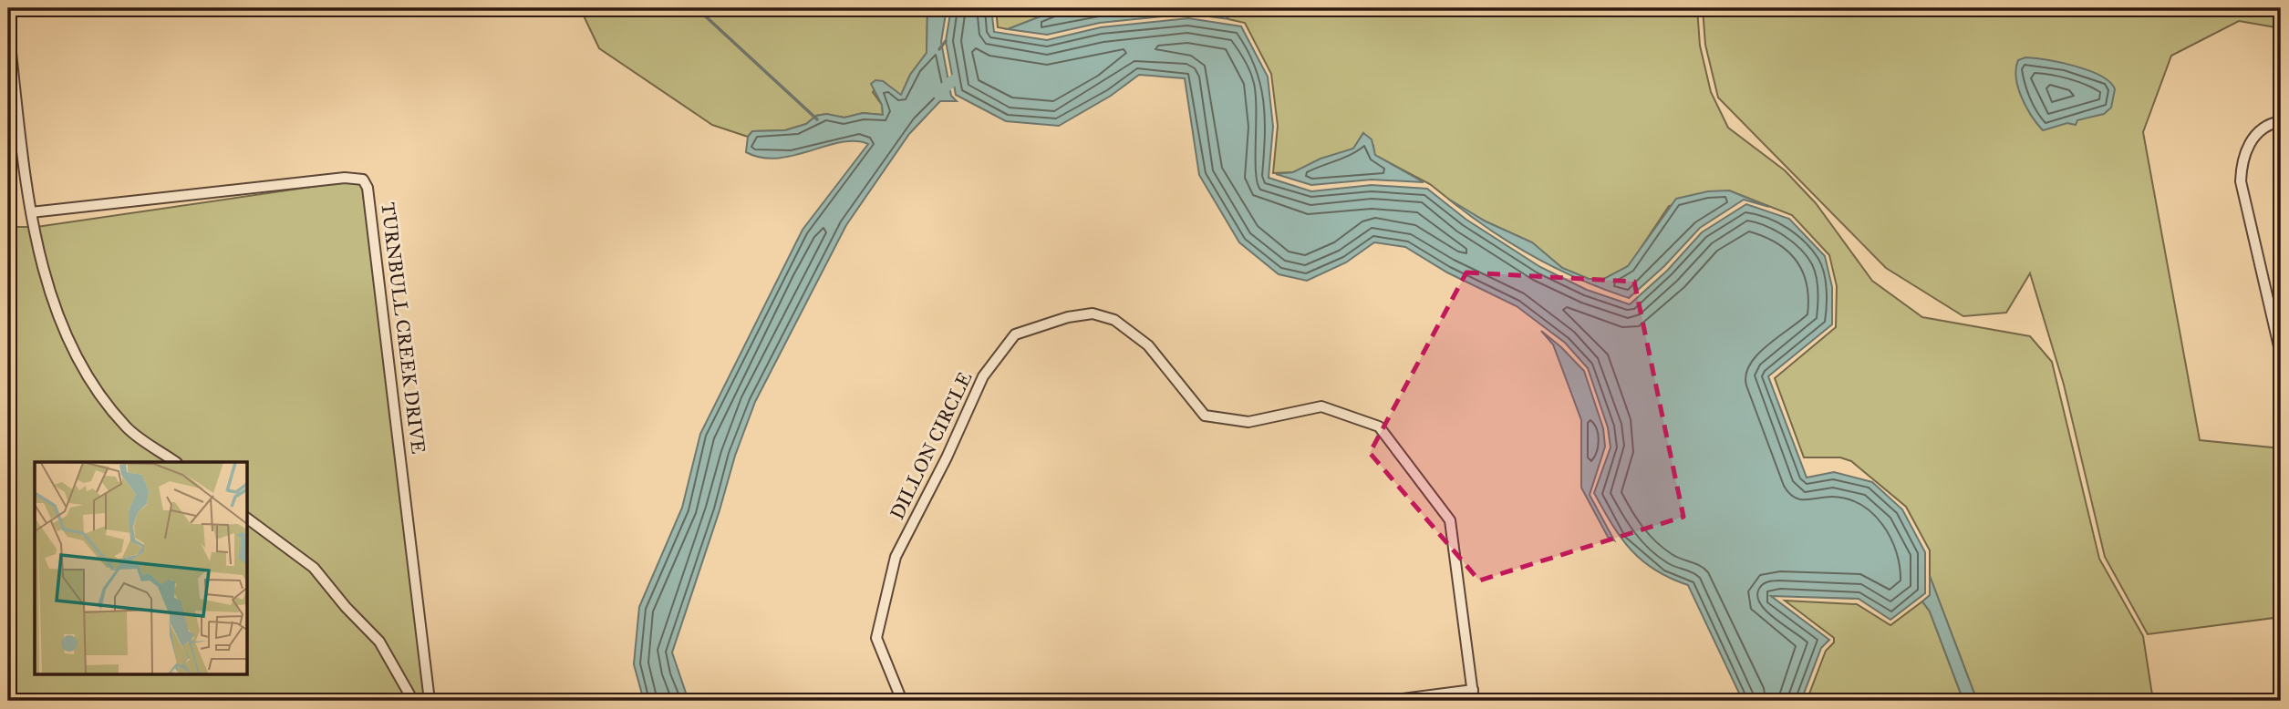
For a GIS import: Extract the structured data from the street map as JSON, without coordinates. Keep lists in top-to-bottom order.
{
  "streets": {
    "street": ["TURNBULL CREEK DRIVE", "DILLON CIRCLE"]
  }
}
